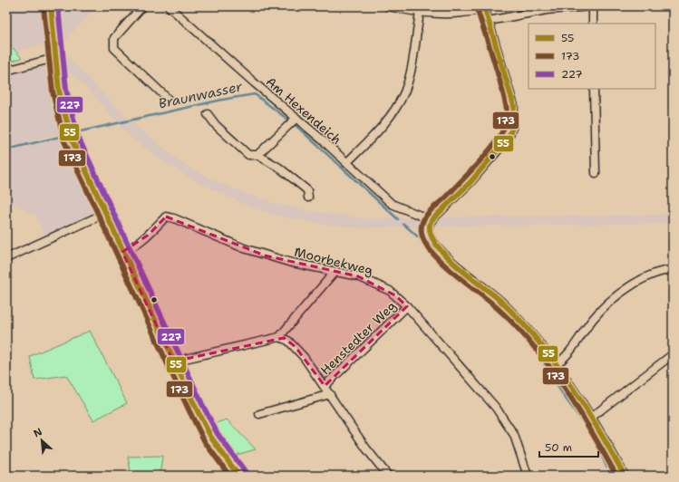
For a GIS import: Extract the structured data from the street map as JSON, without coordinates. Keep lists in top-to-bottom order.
{
  "streets": {
    "street": ["Am Hexendeich", "Moorbekweg", "Henstedter Weg"]
  },
  "crossings": [
    ["Moorbekweg", "Henstedter Weg"]
  ],
  "water": ["Braunwasser"],
  "lines": ["transit line 55", "transit line 227", "transit line 173"],
  "legend": ["55", "173", "227"],
  "scale_bar": "50 m",
  "north": "top left"
}
